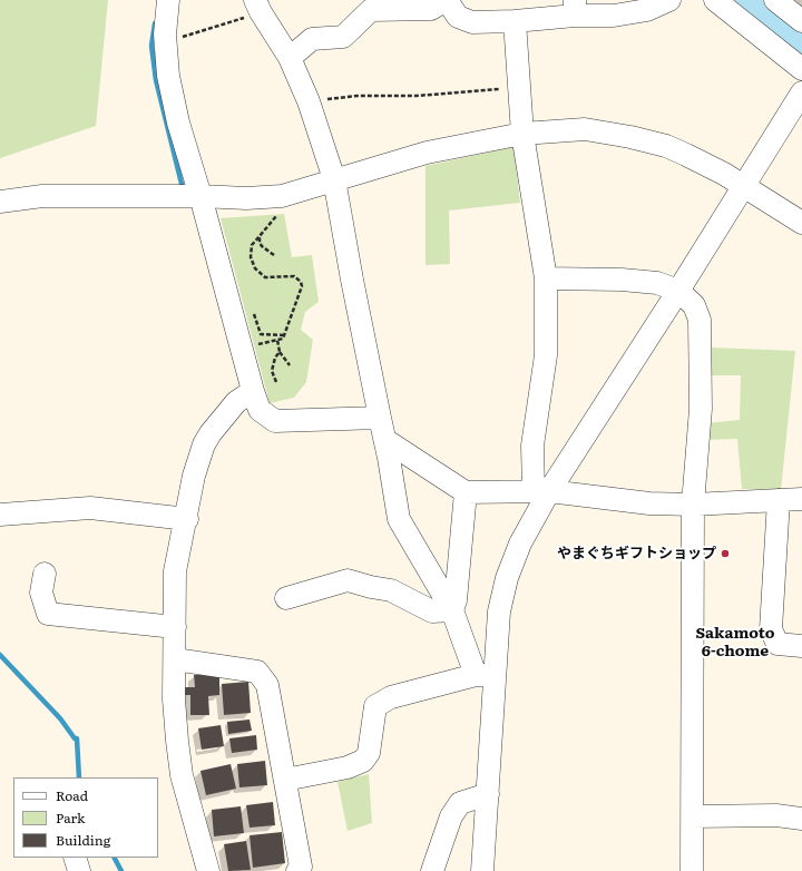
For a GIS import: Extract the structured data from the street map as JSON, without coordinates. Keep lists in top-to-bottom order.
{
  "districts": ["Sakamoto 6-chome"],
  "places": ["やまぐちギフトショップ"],
  "legend": ["Road", "Park", "Building"]
}
